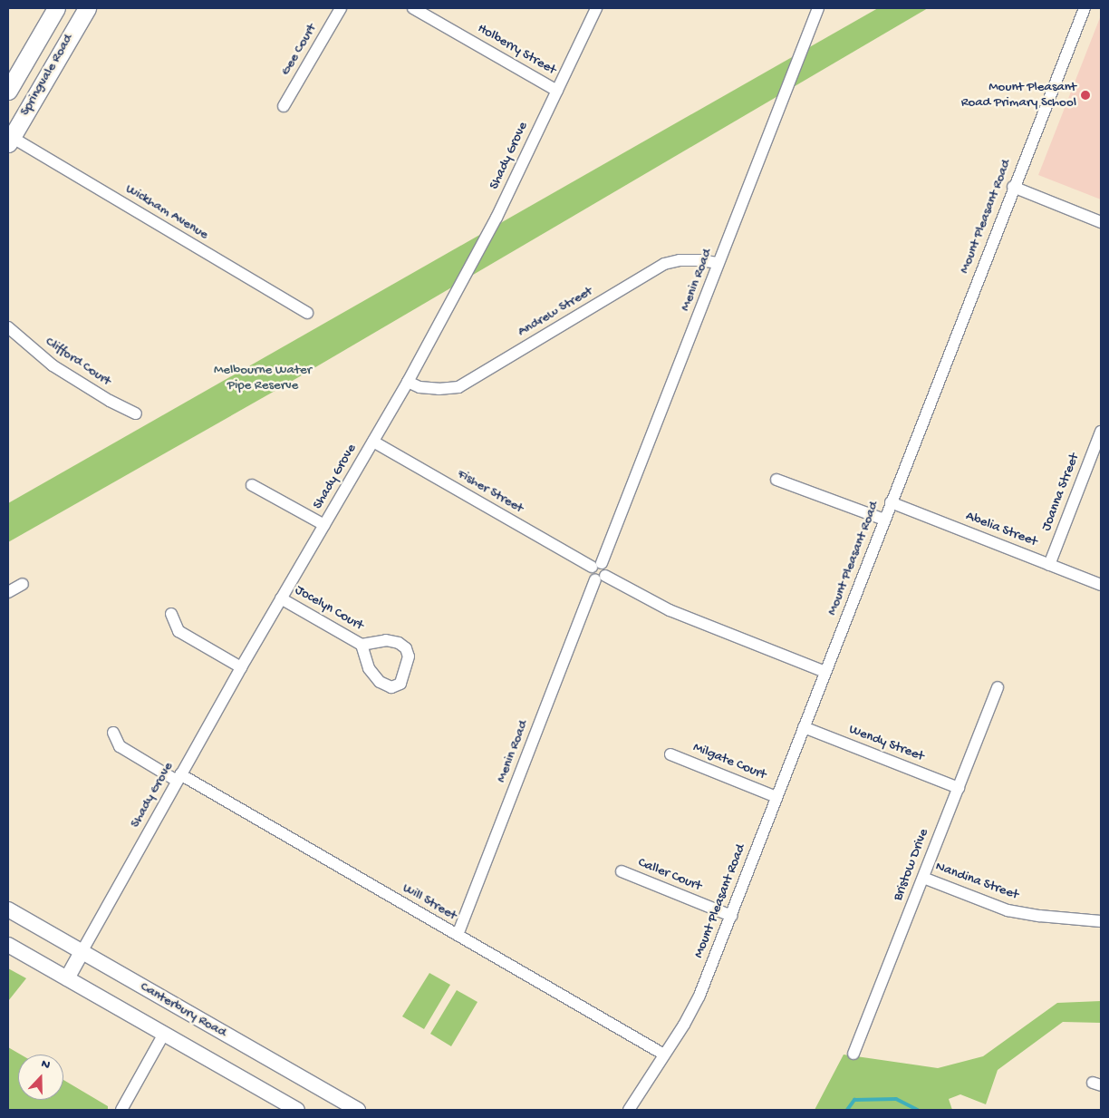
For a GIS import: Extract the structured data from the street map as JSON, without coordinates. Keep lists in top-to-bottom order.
{
  "streets": {
    "highway": ["Springvale Road"],
    "main road": ["Canterbury Road"],
    "street": [
      "Gee Court",
      "Holberry Street",
      "Shady Grove",
      "Wickham Avenue",
      "Mount Pleasant Road",
      "Menin Road",
      "Andrew Street",
      "Clifford Court",
      "Fisher Street",
      "Joanna Street",
      "Abelia Street",
      "Jocelyn Court",
      "Wendy Street",
      "Milgate Court",
      "Bristow Drive",
      "Caller Court",
      "Nandina Street",
      "Will Street"
    ]
  },
  "crossings": [
    ["Holberry Street", "Shady Grove"],
    ["Springvale Road", "Wickham Avenue"],
    ["Shady Grove", "Andrew Street"],
    ["Shady Grove", "Fisher Street"],
    ["Shady Grove", "Jocelyn Court"],
    ["Shady Grove", "Will Street"],
    ["Shady Grove", "Canterbury Road"],
    ["Mount Pleasant Road", "Abelia Street"],
    ["Mount Pleasant Road", "Wendy Street"],
    ["Mount Pleasant Road", "Milgate Court"],
    ["Mount Pleasant Road", "Caller Court"],
    ["Mount Pleasant Road", "Will Street"],
    ["Menin Road", "Andrew Street"],
    ["Menin Road", "Fisher Street"],
    ["Menin Road", "Will Street"],
    ["Joanna Street", "Abelia Street"],
    ["Wendy Street", "Bristow Drive"],
    ["Bristow Drive", "Nandina Street"]
  ],
  "parks": ["Melbourne Water Pipe Reserve"],
  "places": ["Mount Pleasant Road Primary School"],
  "north": "top"
}
